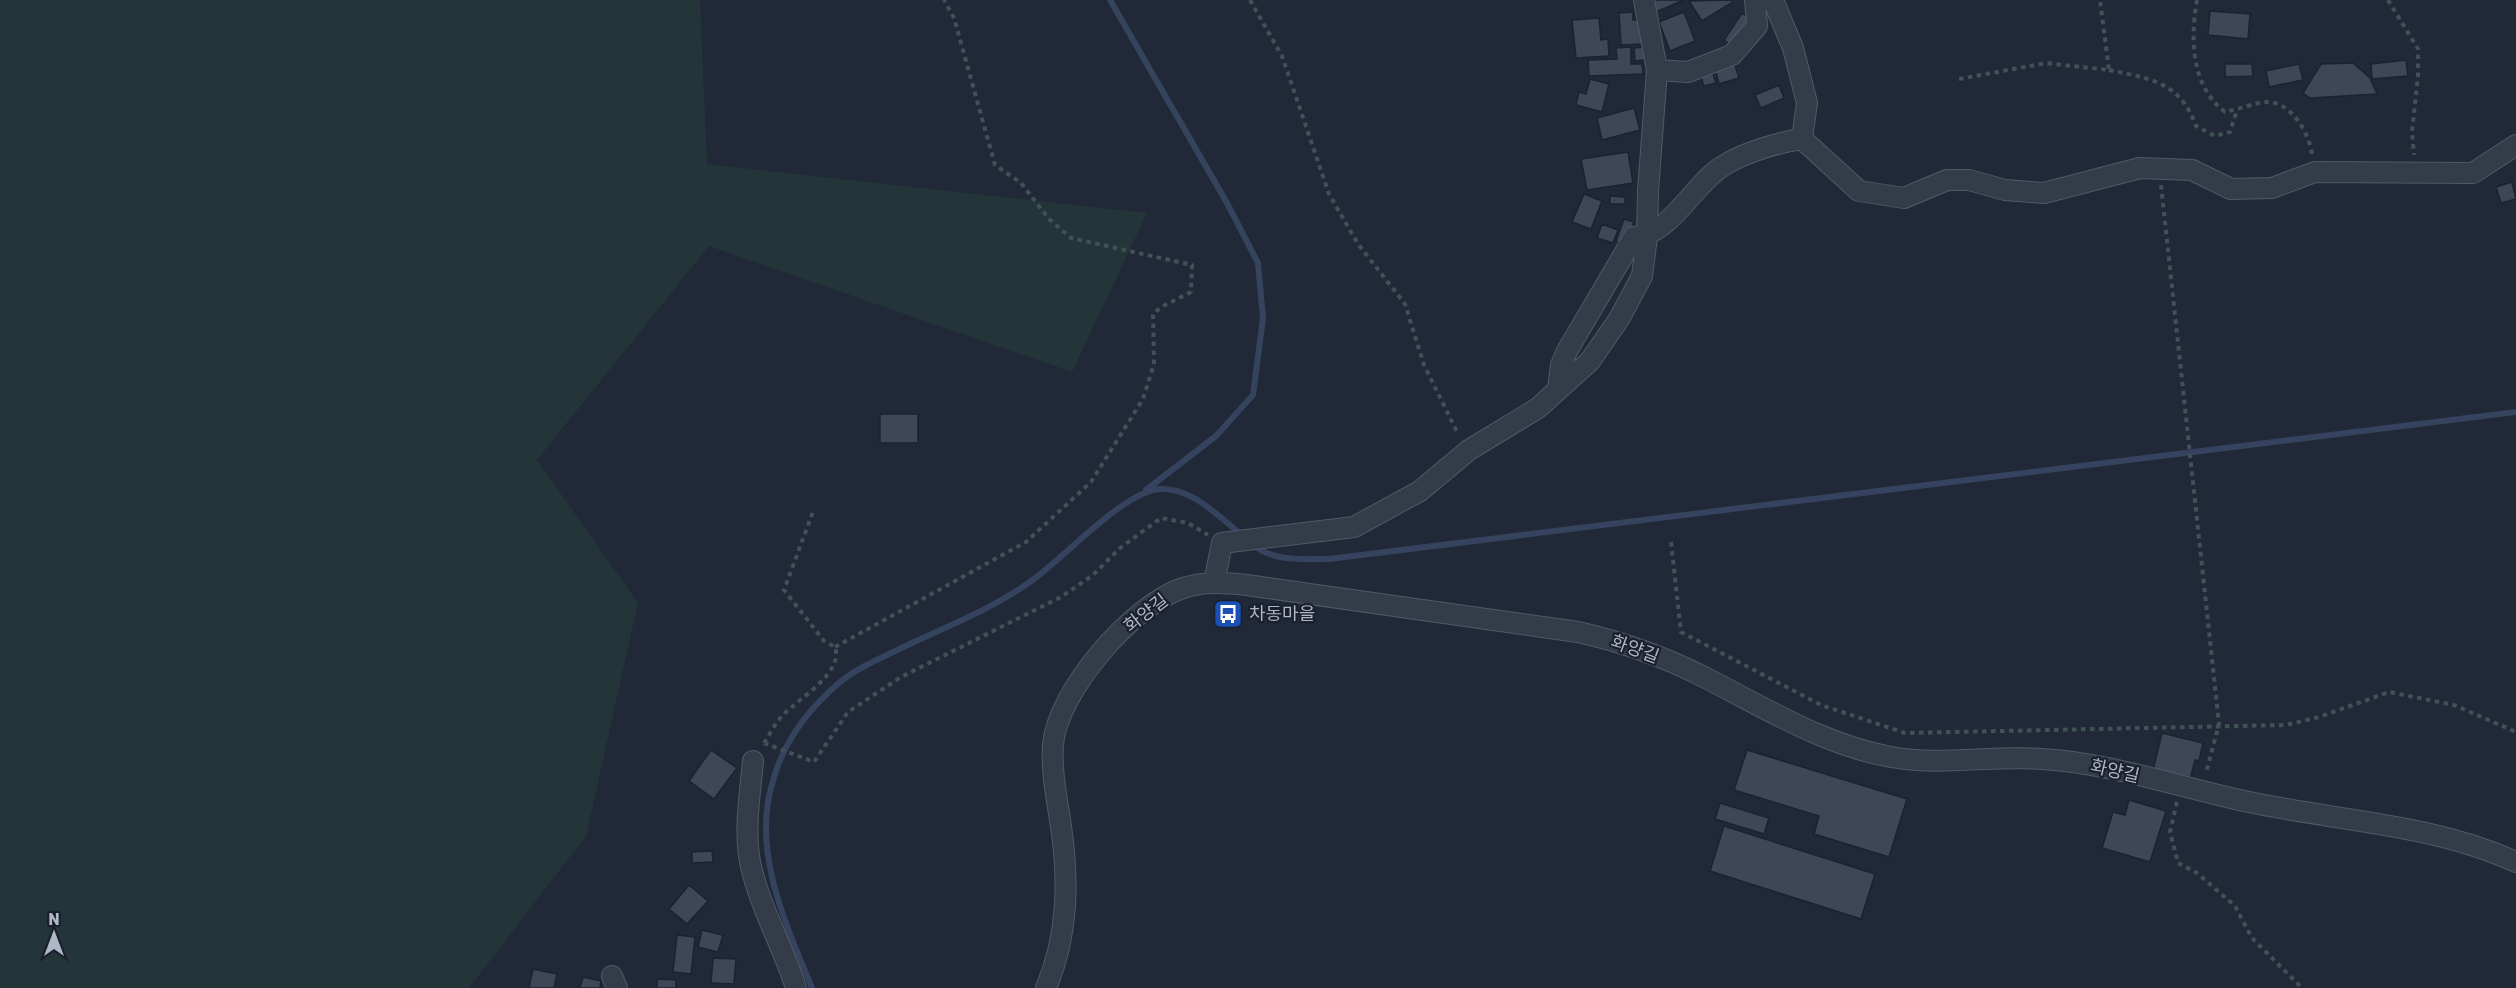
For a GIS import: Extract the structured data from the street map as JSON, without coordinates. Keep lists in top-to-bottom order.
{
  "streets": {
    "street": ["화양길"]
  },
  "places": {
    "bus stop": ["차동마을"]
  },
  "north": "top"
}
